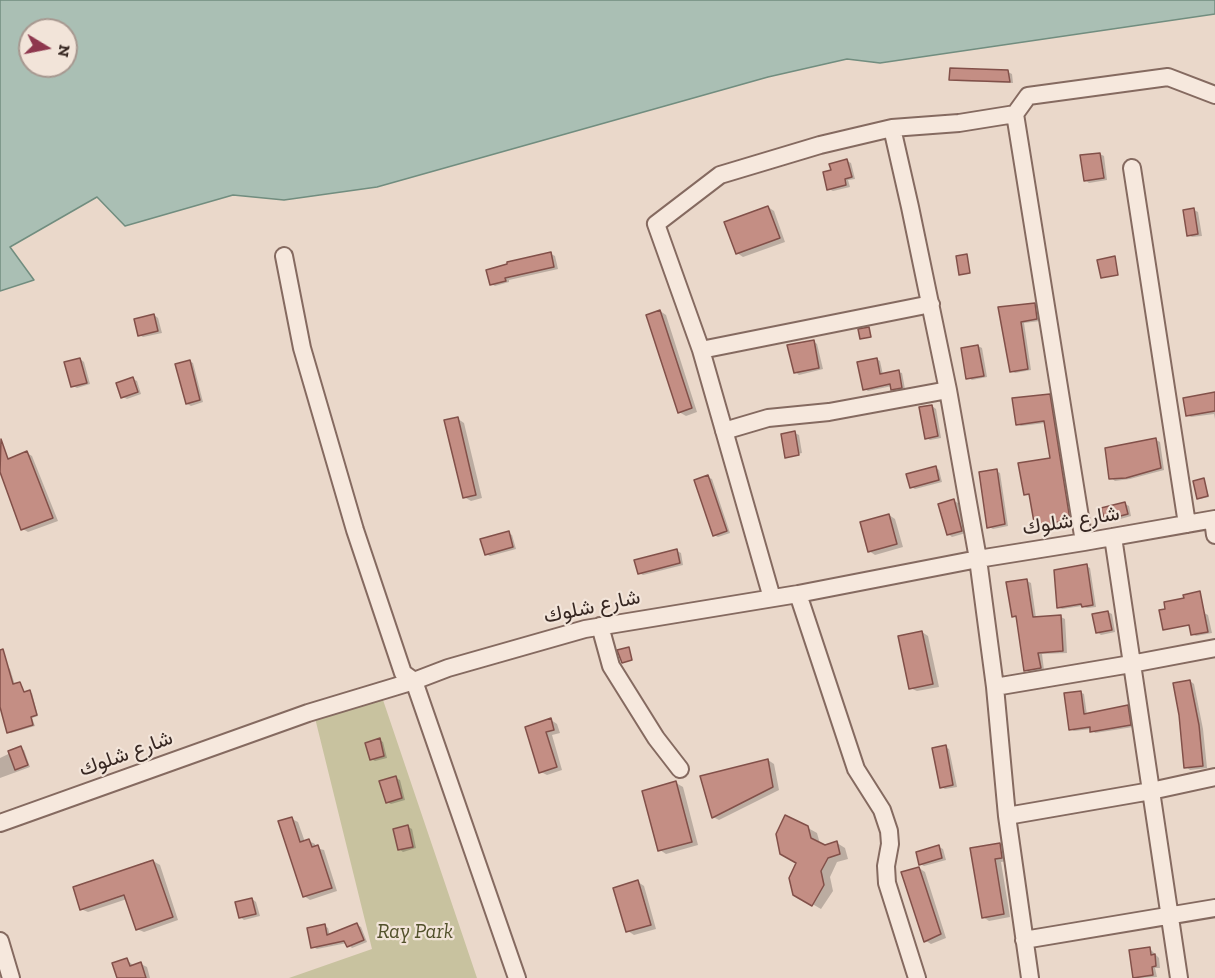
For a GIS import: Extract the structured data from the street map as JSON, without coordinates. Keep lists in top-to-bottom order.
{
  "streets": {
    "street": ["شارع شلوك"]
  },
  "parks": ["Ray Park"],
  "north": "right"
}
